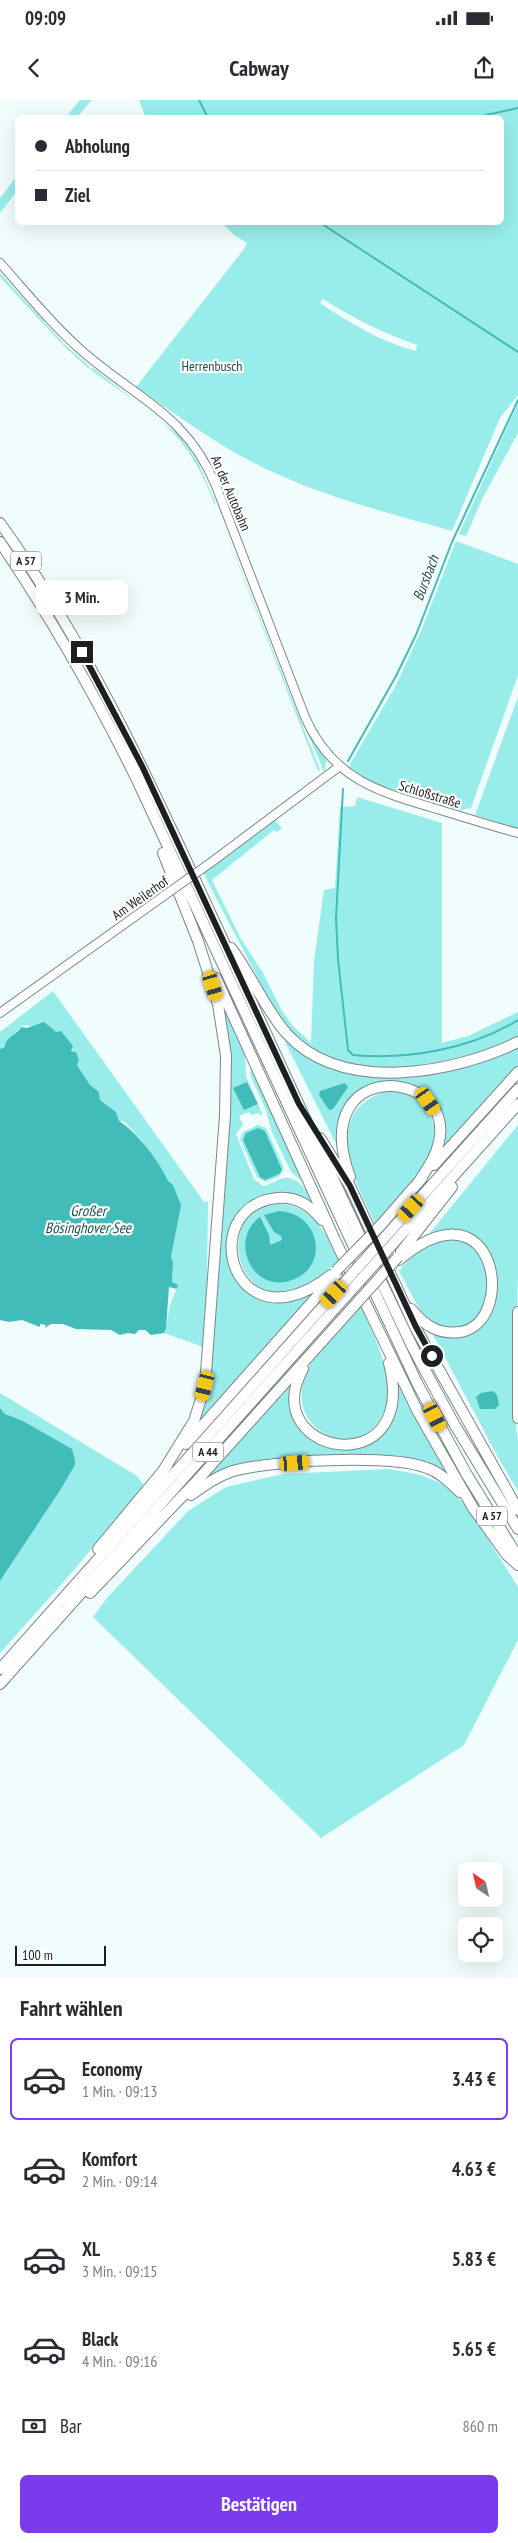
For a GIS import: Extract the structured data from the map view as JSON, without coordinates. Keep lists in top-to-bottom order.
{
  "streets": {
    "highway": ["A 57", "A 44"],
    "main road": ["An der Autobahn", "Schloßstraße", "Am Weilerhof"]
  },
  "crossings": [
    ["An der Autobahn", "Schloßstraße"],
    ["An der Autobahn", "Am Weilerhof"],
    ["Schloßstraße", "Am Weilerhof"]
  ],
  "water": ["Bursbach", "Großer Bösinghover See"],
  "parks": ["Herrenbusch"],
  "scale_bar": "100 m",
  "north": "top left",
  "page": {
    "status": "09:09",
    "header": "Cabway",
    "banner": ["Abholung", "Ziel"],
    "bubble": "3 Min.",
    "scale": "100 m",
    "heading": "Fahrt wählen",
    "list": [
      {
        "name": "Economy",
        "note": "1 Min. · 09:13",
        "value": "3.43 €"
      },
      {
        "name": "Komfort",
        "note": "2 Min. · 09:14",
        "value": "4.63 €"
      },
      {
        "name": "XL",
        "note": "3 Min. · 09:15",
        "value": "5.83 €"
      },
      {
        "name": "Black",
        "note": "4 Min. · 09:16",
        "value": "5.65 €"
      }
    ],
    "pay": ["Bar", "860 m"],
    "buttons": "Bestätigen"
  }
}
